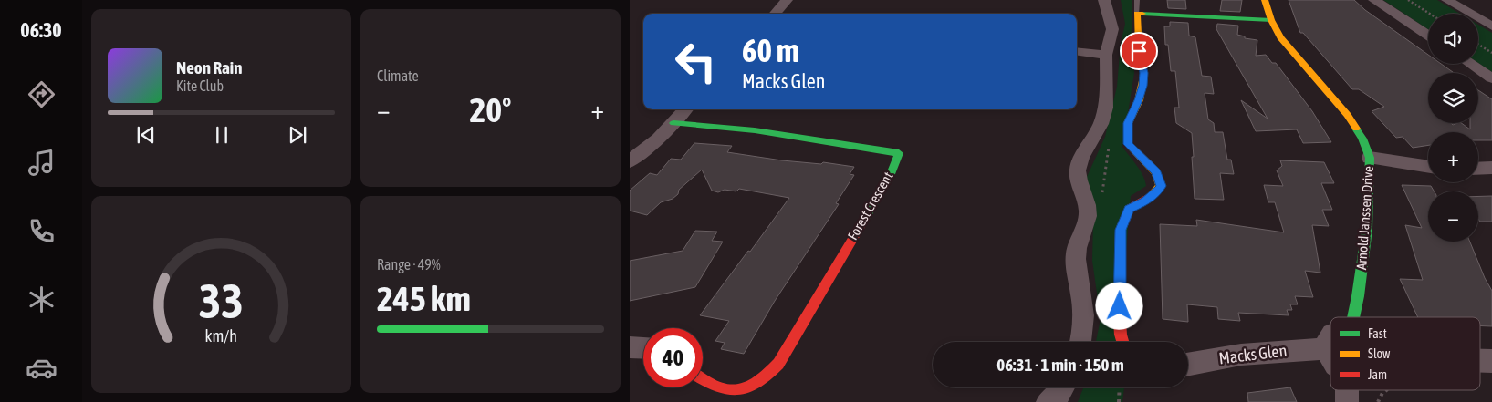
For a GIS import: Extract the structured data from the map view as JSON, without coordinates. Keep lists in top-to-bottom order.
{
  "streets": {
    "street": ["Forest Crescent", "Arnold Janssen Drive", "Macks Glen"]
  },
  "legend": ["Fast", "Slow", "Jam"],
  "page": {
    "tabs": "06:30",
    "tile": [
      "Climate",
      ["Range · 49%", "245 km"]
    ],
    "map_buttons": ["+", "−"],
    "turn": ["60 m", "Macks Glen"],
    "song": ["Neon Rain", "Kite Club"],
    "heat": ["−", "20°", "+"],
    "limit": "40",
    "trip": "06:31 · 1 min · 150 m",
    "gauge": ["33", "km/h"]
  }
}
